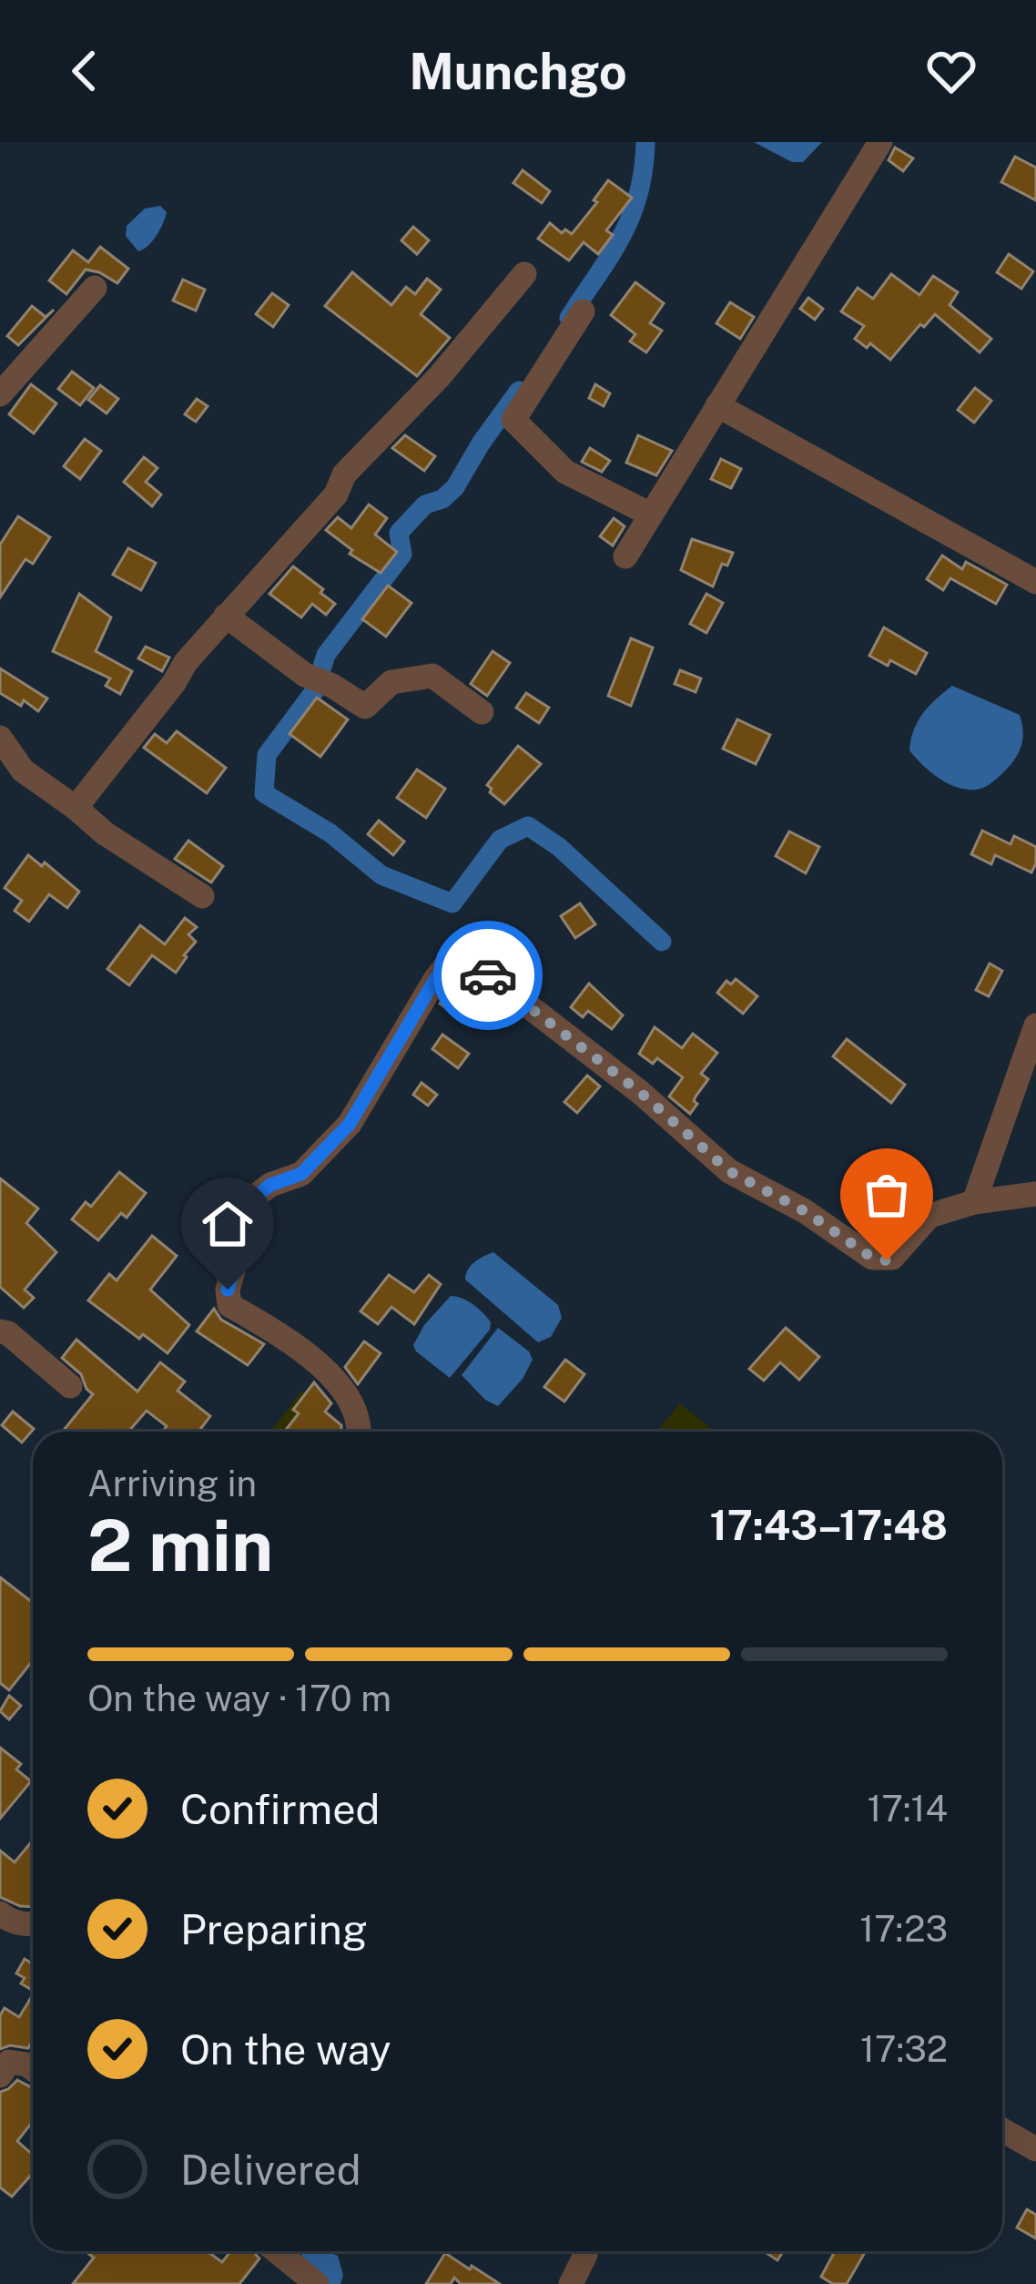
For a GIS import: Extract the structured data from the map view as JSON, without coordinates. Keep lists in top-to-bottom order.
{
  "page": {
    "header": "Munchgo",
    "heading": ["2 min", "Arriving in", "17:43–17:48"],
    "bar": "On the way · 170 m",
    "list": [
      ["Confirmed", "17:14"],
      ["Preparing", "17:23"],
      ["On the way", "17:32"],
      "Delivered"
    ]
  }
}
